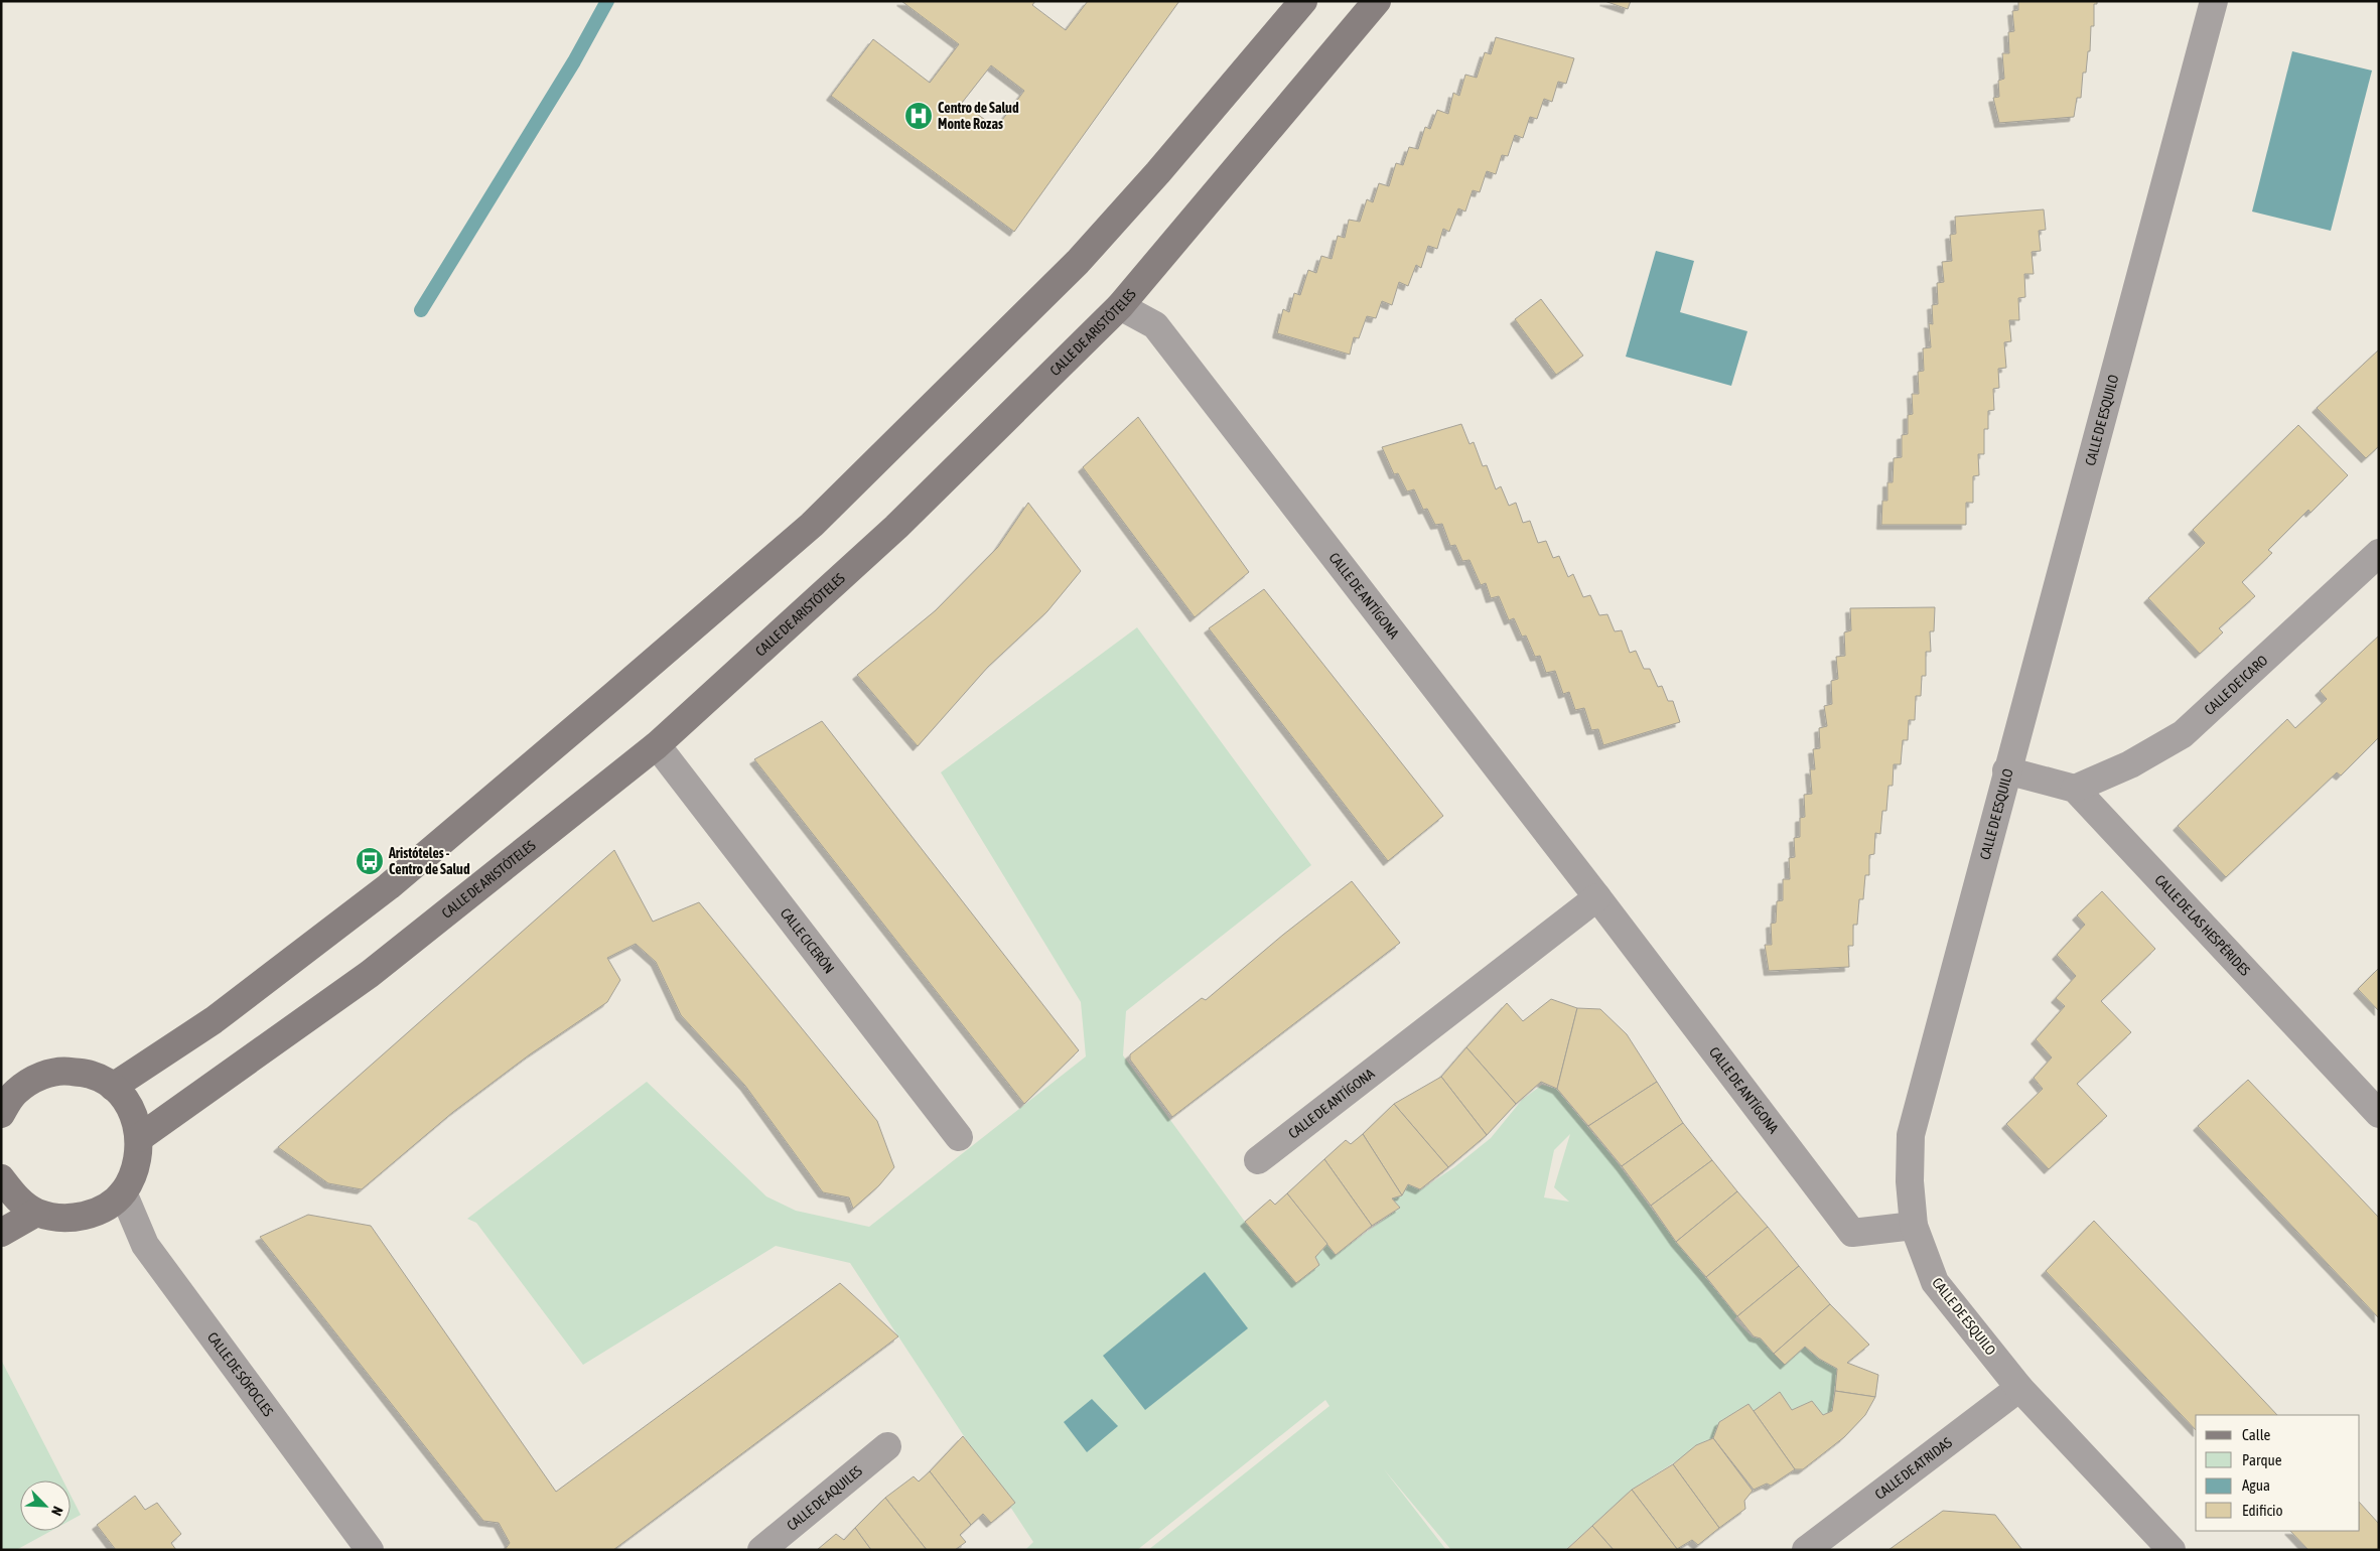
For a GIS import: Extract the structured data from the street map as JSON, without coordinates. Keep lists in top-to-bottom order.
{
  "streets": {
    "main road": ["CALLE DE ARISTÓTELES"],
    "street": [
      "CALLE DE ESQUILO",
      "CALLE DE ANTÍGONA",
      "CALLE DE ICARO",
      "CALLE DE LAS HESPÉRIDES",
      "CALLE CICERÓN",
      "CALLE DE SÓFOCLES",
      "CALLE DE ATRIDAS",
      "CALLE DE AQUILES"
    ]
  },
  "crossings": [
    ["CALLE DE ARISTÓTELES", "CALLE DE ANTÍGONA"],
    ["CALLE DE ARISTÓTELES", "CALLE CICERÓN"],
    ["CALLE DE ESQUILO", "CALLE DE ANTÍGONA"],
    ["CALLE DE ESQUILO", "CALLE DE ATRIDAS"],
    ["CALLE DE ICARO", "CALLE DE LAS HESPÉRIDES"]
  ],
  "places": {
    "hospital": ["Centro de Salud Monte Rozas"],
    "bus stop": ["Aristóteles - Centro de Salud"]
  },
  "legend": [
    "Calle",
    "Parque",
    "Agua",
    "Edificio"
  ],
  "north": "bottom right"
}
